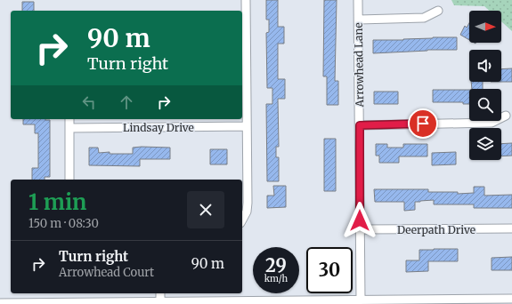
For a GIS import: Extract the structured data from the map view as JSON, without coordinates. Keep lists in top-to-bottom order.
{
  "streets": {
    "street": ["Arrowhead Lane", "Lindsay Drive", "Deerpath Drive"]
  },
  "crossings": [
    ["Arrowhead Lane", "Deerpath Drive"]
  ],
  "north": "right",
  "page": {
    "turn": ["90 m", "Turn right"],
    "heading": ["1 min", "150 m · 08:30"],
    "list": [
      {
        "name": "Turn right",
        "note": "Arrowhead Court",
        "value": "90 m"
      }
    ],
    "speed": "29 km/h",
    "limit": "30"
  }
}
